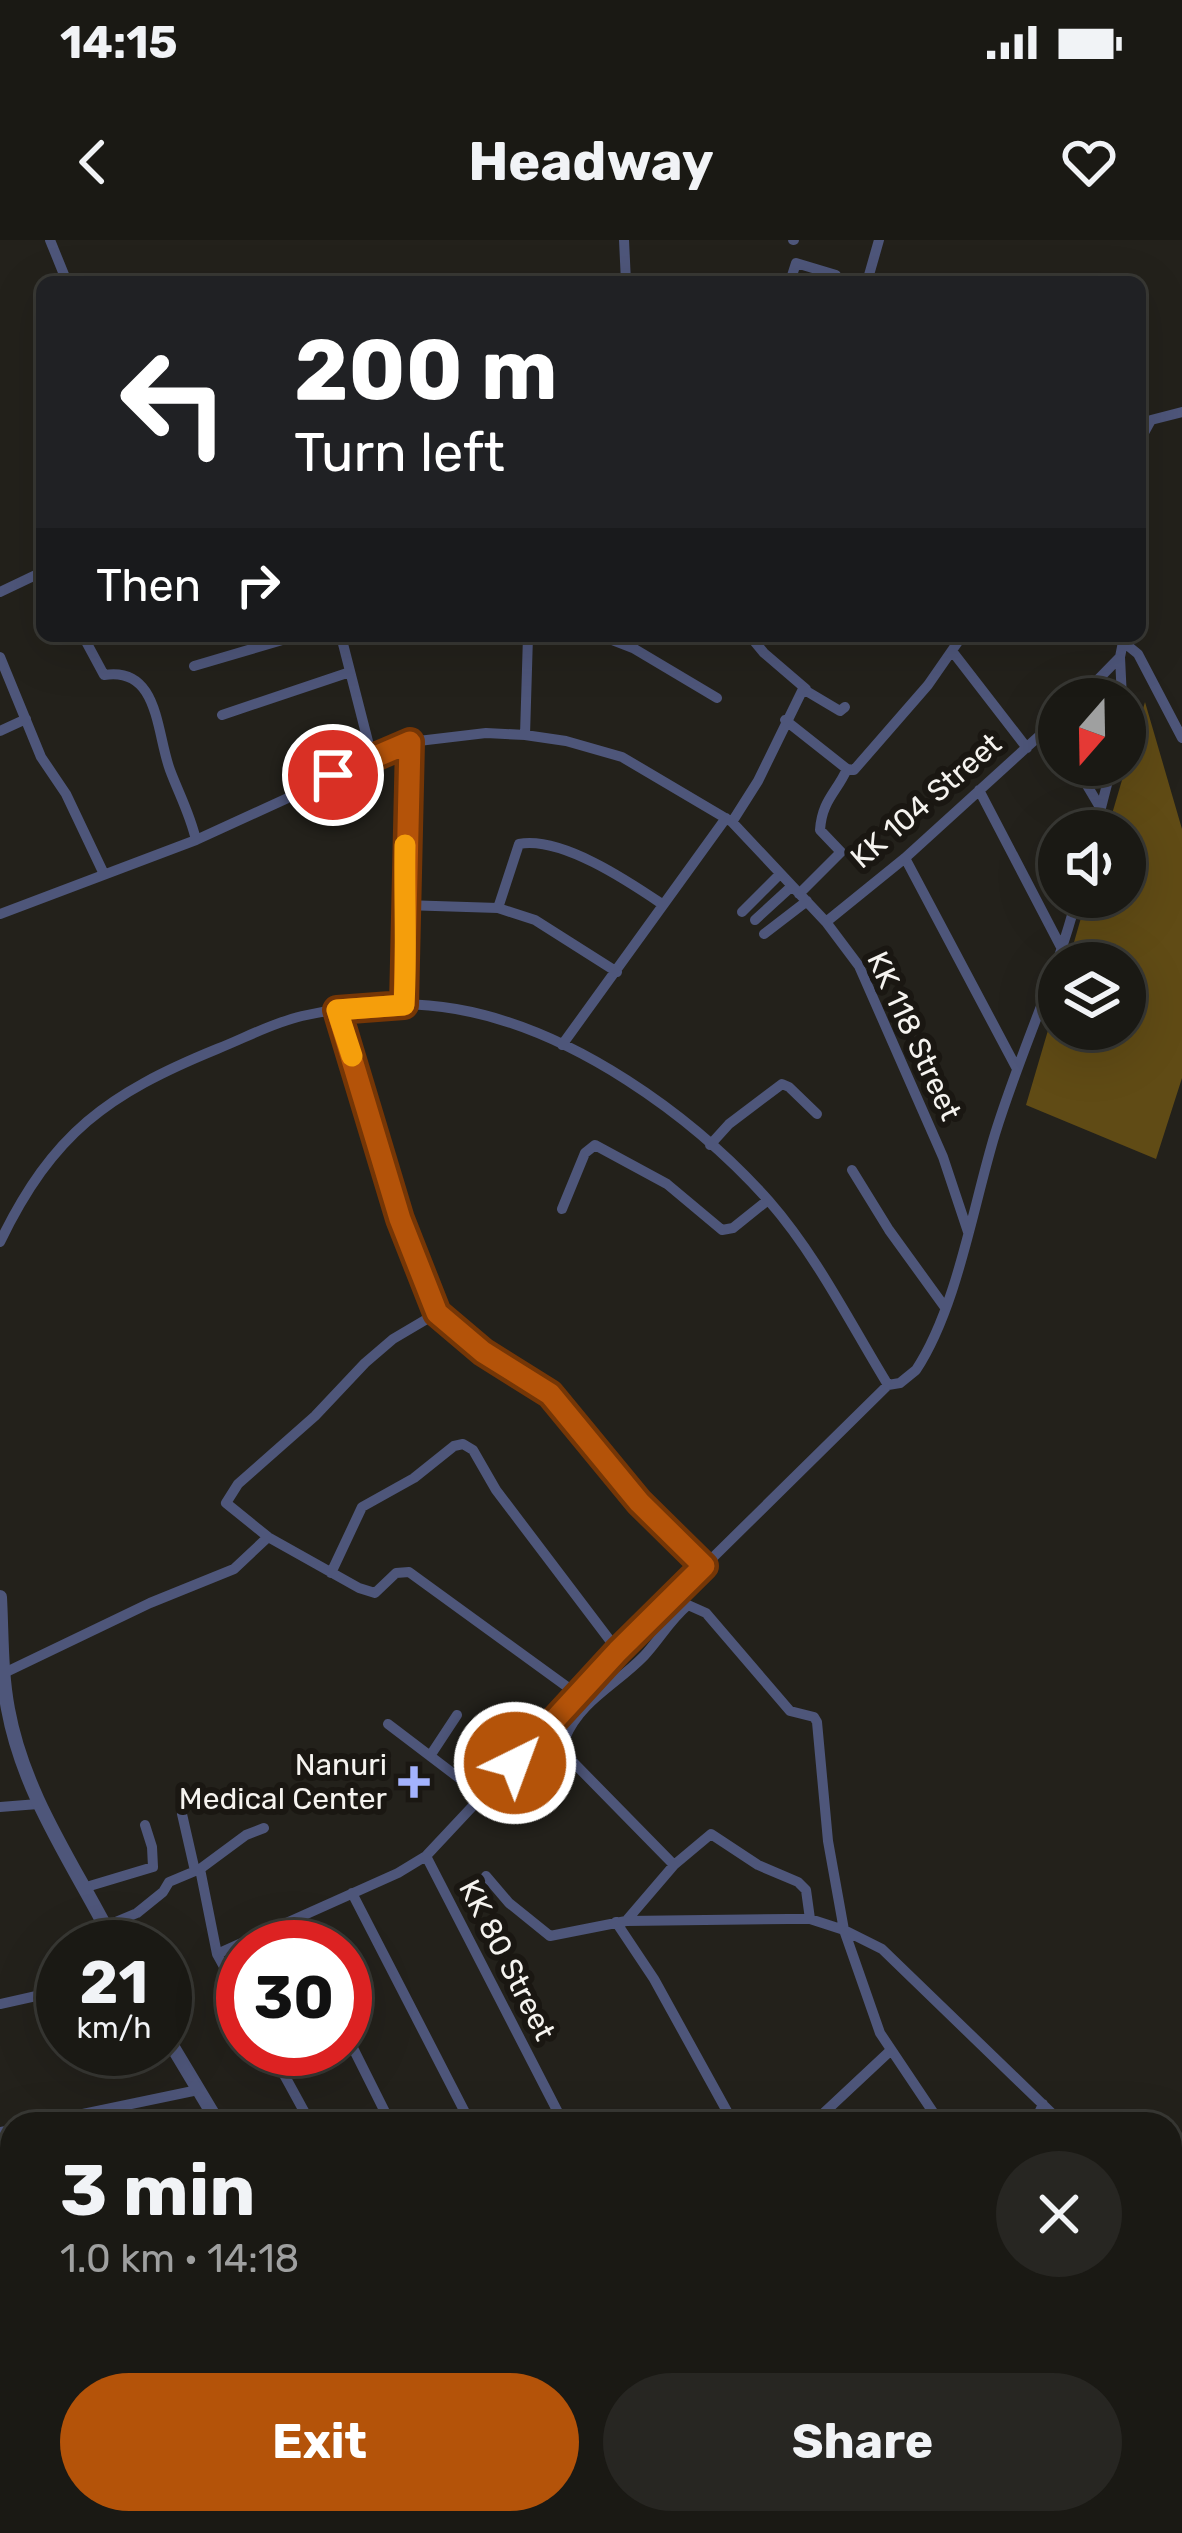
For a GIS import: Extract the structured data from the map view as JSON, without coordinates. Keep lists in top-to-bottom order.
{
  "streets": {
    "street": ["KK 104 Street", "KK 118 Street", "KK 80 Street"]
  },
  "crossings": [
    ["KK 104 Street", "KK 118 Street"],
    ["KK 118 Street", "KK 80 Street"]
  ],
  "places": {
    "health": ["Nanuri Medical Center"]
  },
  "north": "bottom",
  "page": {
    "status": "14:15",
    "header": "Headway",
    "turn": ["200 m", "Turn left"],
    "then": "Then",
    "speed": "21 km/h",
    "limit": "30",
    "heading": ["3 min", "1.0 km · 14:18"],
    "buttons": ["Exit", "Share"]
  }
}
